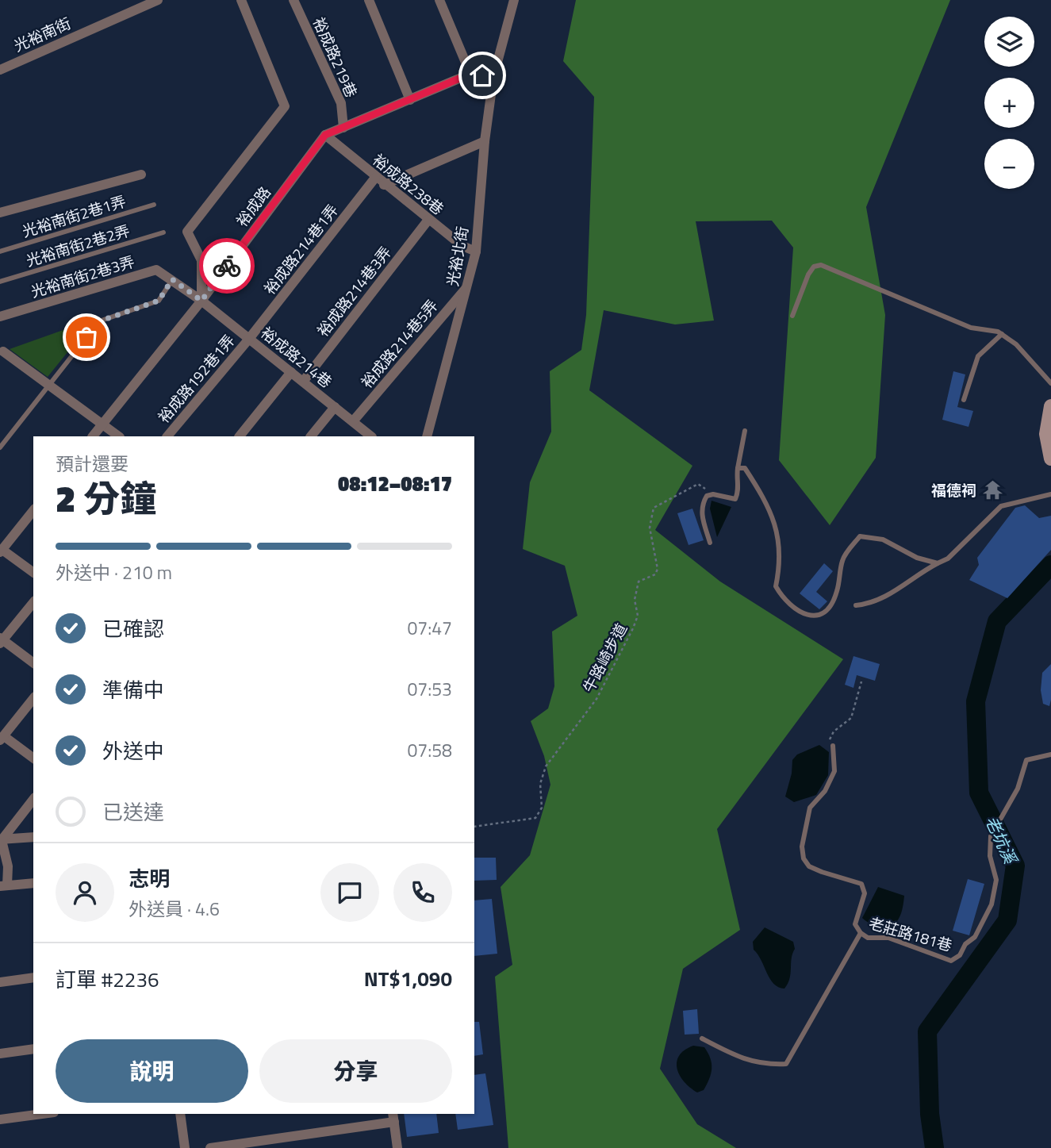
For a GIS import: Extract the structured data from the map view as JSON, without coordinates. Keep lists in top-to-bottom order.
{
  "streets": {
    "street": [
      "光裕南街",
      "裕成路219巷",
      "裕成路238巷",
      "裕成路",
      "裕成路214巷1弄",
      "光裕北街",
      "光裕南街2巷3弄",
      "裕成路214巷3弄",
      "裕成路214巷5弄",
      "裕成路214巷",
      "裕成路192巷1弄"
    ],
    "lane": ["光裕南街2巷1弄", "光裕南街2巷2弄", "老莊路181巷"],
    "path": ["牛路崎步道"]
  },
  "crossings": [
    ["裕成路238巷", "裕成路"],
    ["裕成路238巷", "裕成路214巷1弄"],
    ["裕成路238巷", "光裕北街"],
    ["裕成路238巷", "裕成路214巷3弄"],
    ["裕成路", "裕成路214巷"],
    ["裕成路214巷1弄", "裕成路214巷"],
    ["裕成路214巷1弄", "裕成路192巷1弄"],
    ["光裕北街", "裕成路214巷5弄"],
    ["光裕南街2巷3弄", "裕成路214巷"],
    ["裕成路214巷3弄", "裕成路214巷"],
    ["裕成路214巷5弄", "裕成路214巷"],
    ["裕成路214巷", "裕成路192巷1弄"]
  ],
  "water": ["老坑溪"],
  "places": {
    "temple": ["福德祠"]
  },
  "page": {
    "map_buttons": ["+", "−"],
    "heading": ["2 分鐘", "預計還要", "08:12–08:17"],
    "panel": [
      "志明",
      "外送員 · 4.6",
      "訂單 #2236",
      "NT$1,090"
    ],
    "bar": "外送中 · 210 m",
    "list": [
      ["已確認", "07:47"],
      ["準備中", "07:53"],
      ["外送中", "07:58"],
      "已送達"
    ],
    "buttons": ["說明", "分享"]
  }
}
